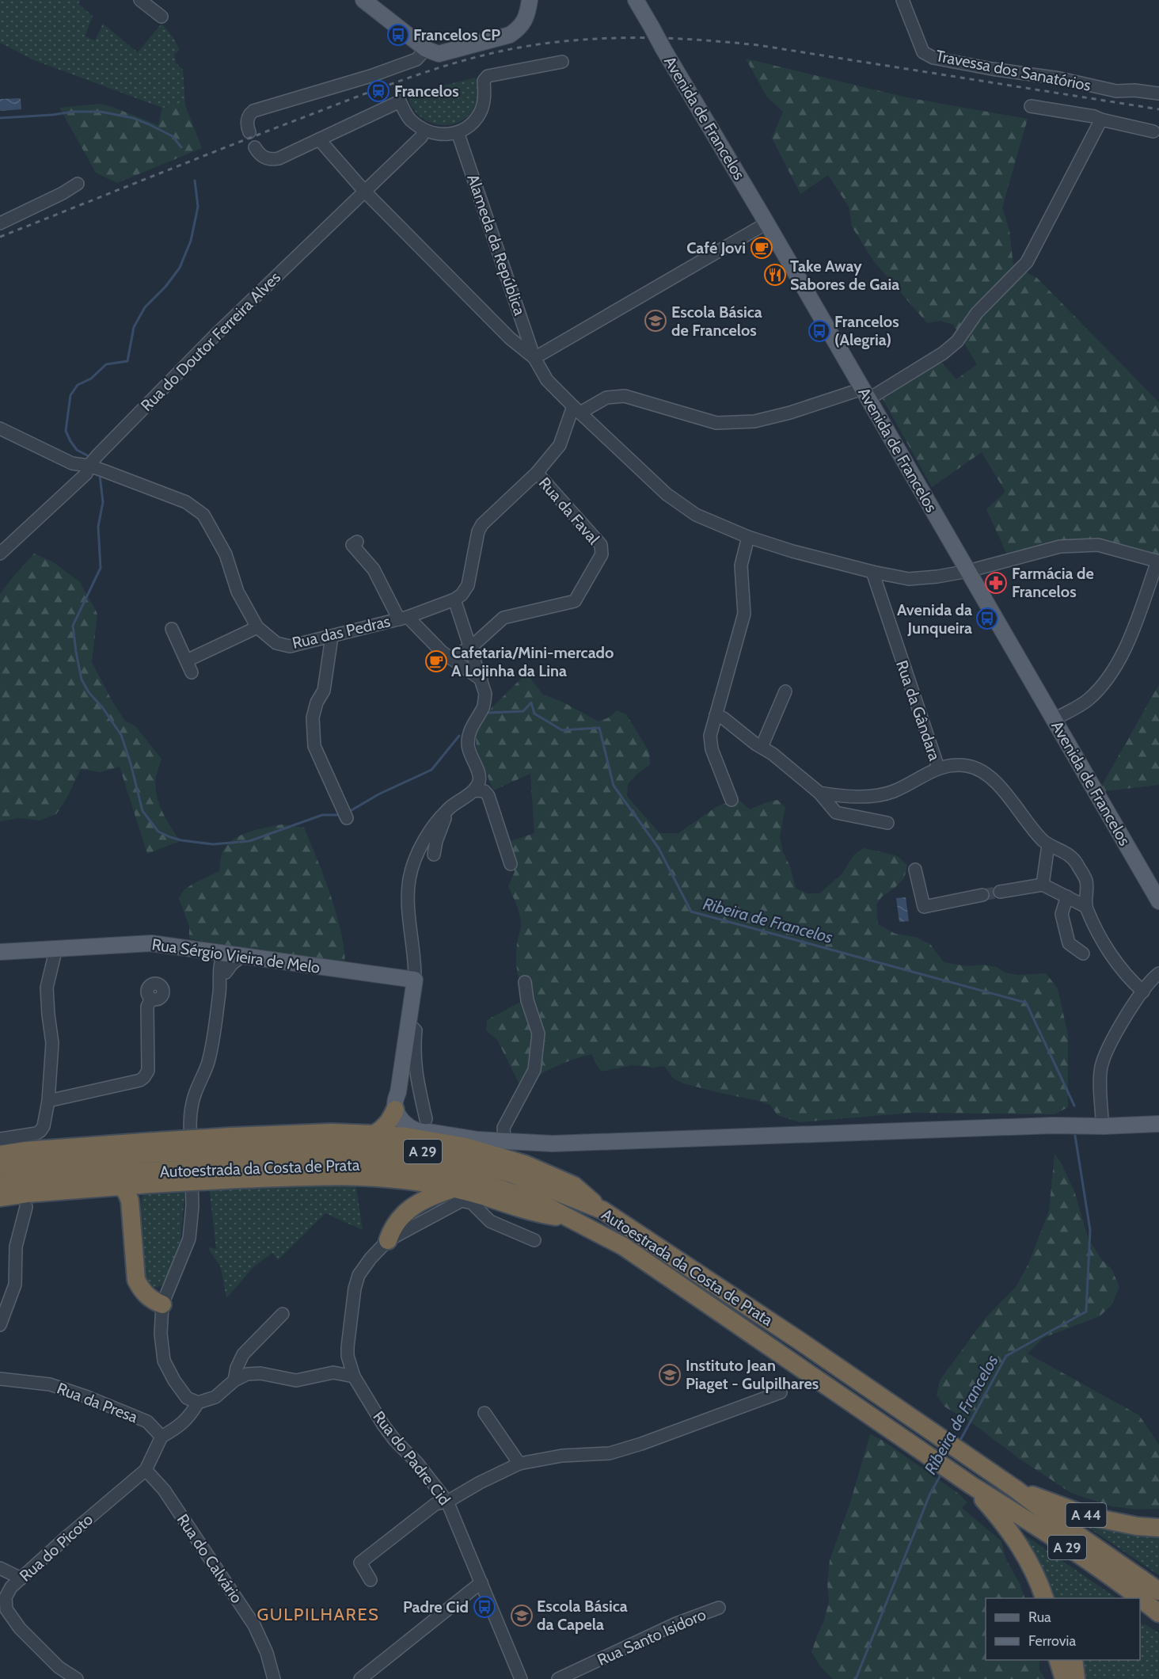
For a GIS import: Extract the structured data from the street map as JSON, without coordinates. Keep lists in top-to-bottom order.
{
  "streets": {
    "highway": ["A 29", "Autoestrada da Costa de Prata", "A 44"],
    "main road": ["Avenida de Francelos", "Rua Sérgio Vieira de Melo"],
    "street": [
      "Travessa dos Sanatórios",
      "Alameda da República",
      "Rua do Doutor Ferreira Alves",
      "Rua da Faval",
      "Rua das Pedras",
      "Rua da Gândara",
      "Rua da Presa",
      "Rua do Padre Cid",
      "Rua do Picoto",
      "Rua do Calvário",
      "Rua Santo Isidoro"
    ]
  },
  "crossings": [
    ["Rua do Doutor Ferreira Alves", "Rua das Pedras"],
    ["A 29", "Autoestrada da Costa de Prata"],
    ["Autoestrada da Costa de Prata", "A 44"],
    ["Rua da Presa", "Rua do Picoto"],
    ["Rua do Picoto", "Rua do Calvário"]
  ],
  "districts": ["GULPILHARES"],
  "water": ["Ribeira de Francelos"],
  "places": {
    "bus stop": [
      "Francelos CP",
      "Francelos (Alegria)",
      "Avenida da Junqueira",
      "Padre Cid"
    ],
    "station": ["Francelos"],
    "cafe": ["Café Jovi", "Cafetaria/Mini-mercado A Lojinha da Lina"],
    "restaurant": ["Take Away Sabores de Gaia"],
    "school or university": ["Escola Básica de Francelos", "Instituto Jean Piaget - Gulpilhares", "Escola Básica da Capela"],
    "pharmacy": ["Farmácia de Francelos"]
  },
  "legend": ["Rua", "Ferrovia"]
}
